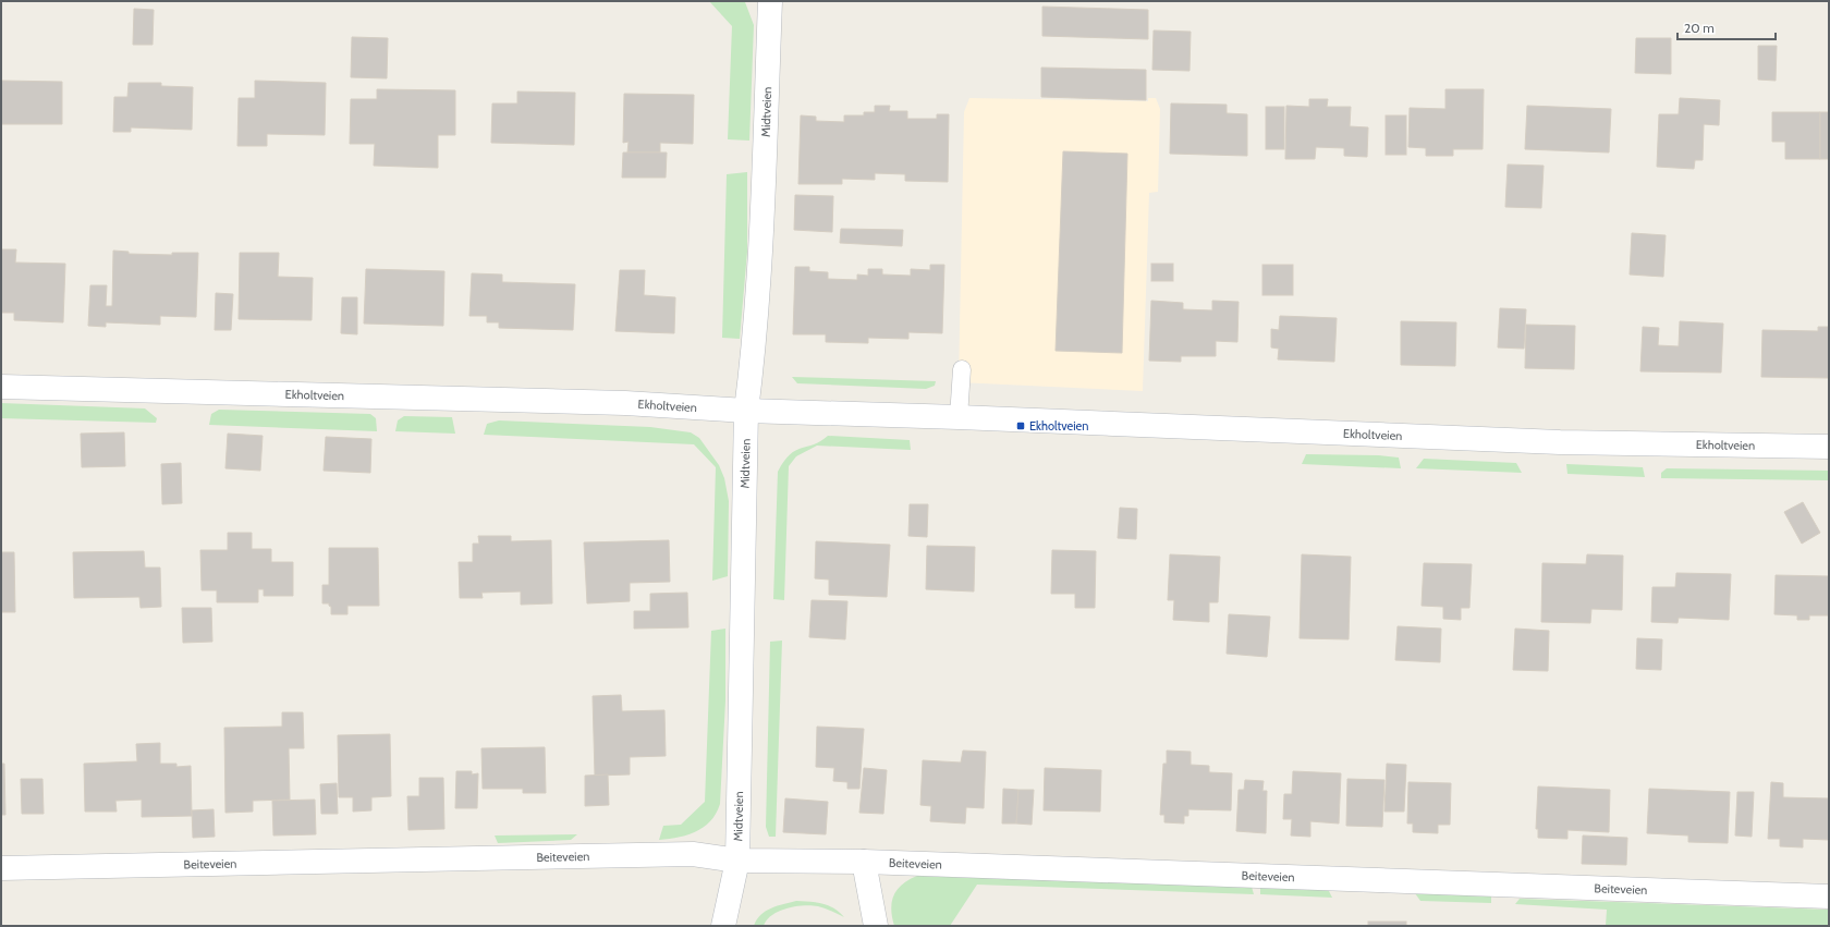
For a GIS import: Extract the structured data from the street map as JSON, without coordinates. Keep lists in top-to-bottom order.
{
  "streets": {
    "street": ["Midtveien", "Ekholtveien", "Beiteveien"]
  },
  "crossings": [
    ["Midtveien", "Ekholtveien"],
    ["Midtveien", "Beiteveien"]
  ],
  "places": {
    "transit": ["Ekholtveien"]
  },
  "scale_bar": "20 m"
}
